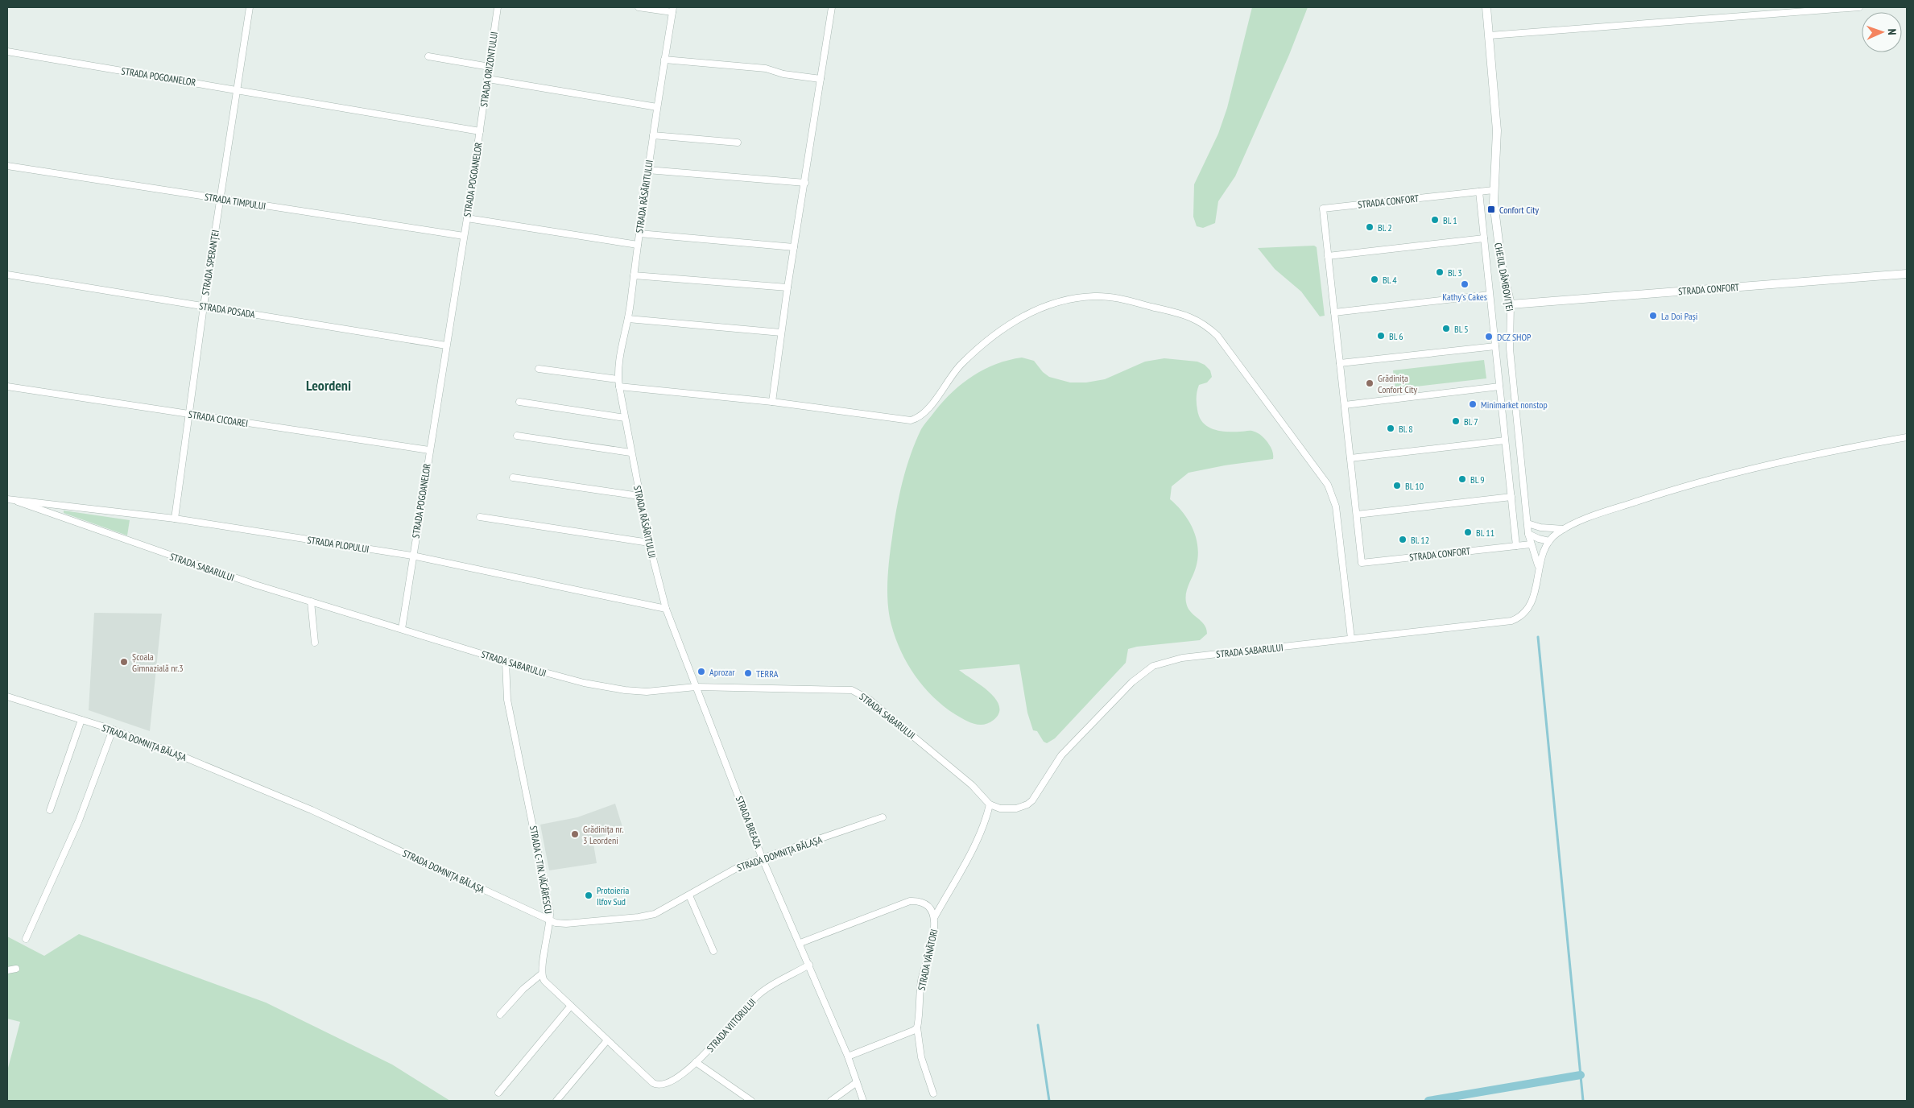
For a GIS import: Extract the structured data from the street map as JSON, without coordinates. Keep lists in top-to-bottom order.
{
  "streets": {
    "street": [
      "STRADA ORIZONTULUI",
      "STRADA POGOANELOR",
      "STRADA RĂSĂRITULUI",
      "STRADA TIMPULUI",
      "STRADA CONFORT",
      "STRADA SPERANȚEI",
      "CHEIUL DÂMBOVIȚEI",
      "STRADA POSADA",
      "STRADA CICOAREI",
      "STRADA PLOPULUI",
      "STRADA SABARULUI",
      "STRADA DOMNIȚA BĂLAȘA",
      "STRADA BREAZA",
      "STRADA C-TIN. VĂCĂRESCU",
      "STRADA VÂNĂTORI",
      "STRADA VIITORULUI"
    ]
  },
  "crossings": [
    ["STRADA ORIZONTULUI", "STRADA POGOANELOR"],
    ["STRADA POGOANELOR", "STRADA TIMPULUI"],
    ["STRADA POGOANELOR", "STRADA SPERANȚEI"],
    ["STRADA POGOANELOR", "STRADA POSADA"],
    ["STRADA POGOANELOR", "STRADA CICOAREI"],
    ["STRADA POGOANELOR", "STRADA PLOPULUI"],
    ["STRADA POGOANELOR", "STRADA SABARULUI"],
    ["STRADA RĂSĂRITULUI", "STRADA PLOPULUI"],
    ["STRADA RĂSĂRITULUI", "STRADA BREAZA"],
    ["STRADA TIMPULUI", "STRADA SPERANȚEI"],
    ["STRADA CONFORT", "CHEIUL DÂMBOVIȚEI"],
    ["STRADA SPERANȚEI", "STRADA POSADA"],
    ["STRADA SPERANȚEI", "STRADA CICOAREI"],
    ["STRADA SPERANȚEI", "STRADA PLOPULUI"],
    ["CHEIUL DÂMBOVIȚEI", "STRADA SABARULUI"],
    ["STRADA PLOPULUI", "STRADA SABARULUI"],
    ["STRADA PLOPULUI", "STRADA BREAZA"],
    ["STRADA SABARULUI", "STRADA BREAZA"],
    ["STRADA SABARULUI", "STRADA C-TIN. VĂCĂRESCU"],
    ["STRADA DOMNIȚA BĂLAȘA", "STRADA BREAZA"],
    ["STRADA DOMNIȚA BĂLAȘA", "STRADA C-TIN. VĂCĂRESCU"],
    ["STRADA BREAZA", "STRADA VÂNĂTORI"],
    ["STRADA BREAZA", "STRADA VIITORULUI"]
  ],
  "districts": ["Leordeni"],
  "places": {
    "transit": ["Confort City"],
    "other": [
      "Bl. 1",
      "Bl. 2",
      "Bl. 3",
      "Bl. 4",
      "Kathy's Cakes",
      "La Doi Pași",
      "Bl. 5",
      "Bl. 6",
      "DCZ SHOP",
      "Grădinița Confort City",
      "Minimarket nonstop",
      "Bl. 7",
      "Bl. 8",
      "Bl. 9",
      "Bl. 10",
      "Bl. 11",
      "Bl. 12",
      "Școala Gimnazială nr.3",
      "Aprozar",
      "TERRA",
      "Grădinița nr. 3 Leordeni",
      "Protoieria Ilfov Sud"
    ]
  },
  "north": "right"
}
